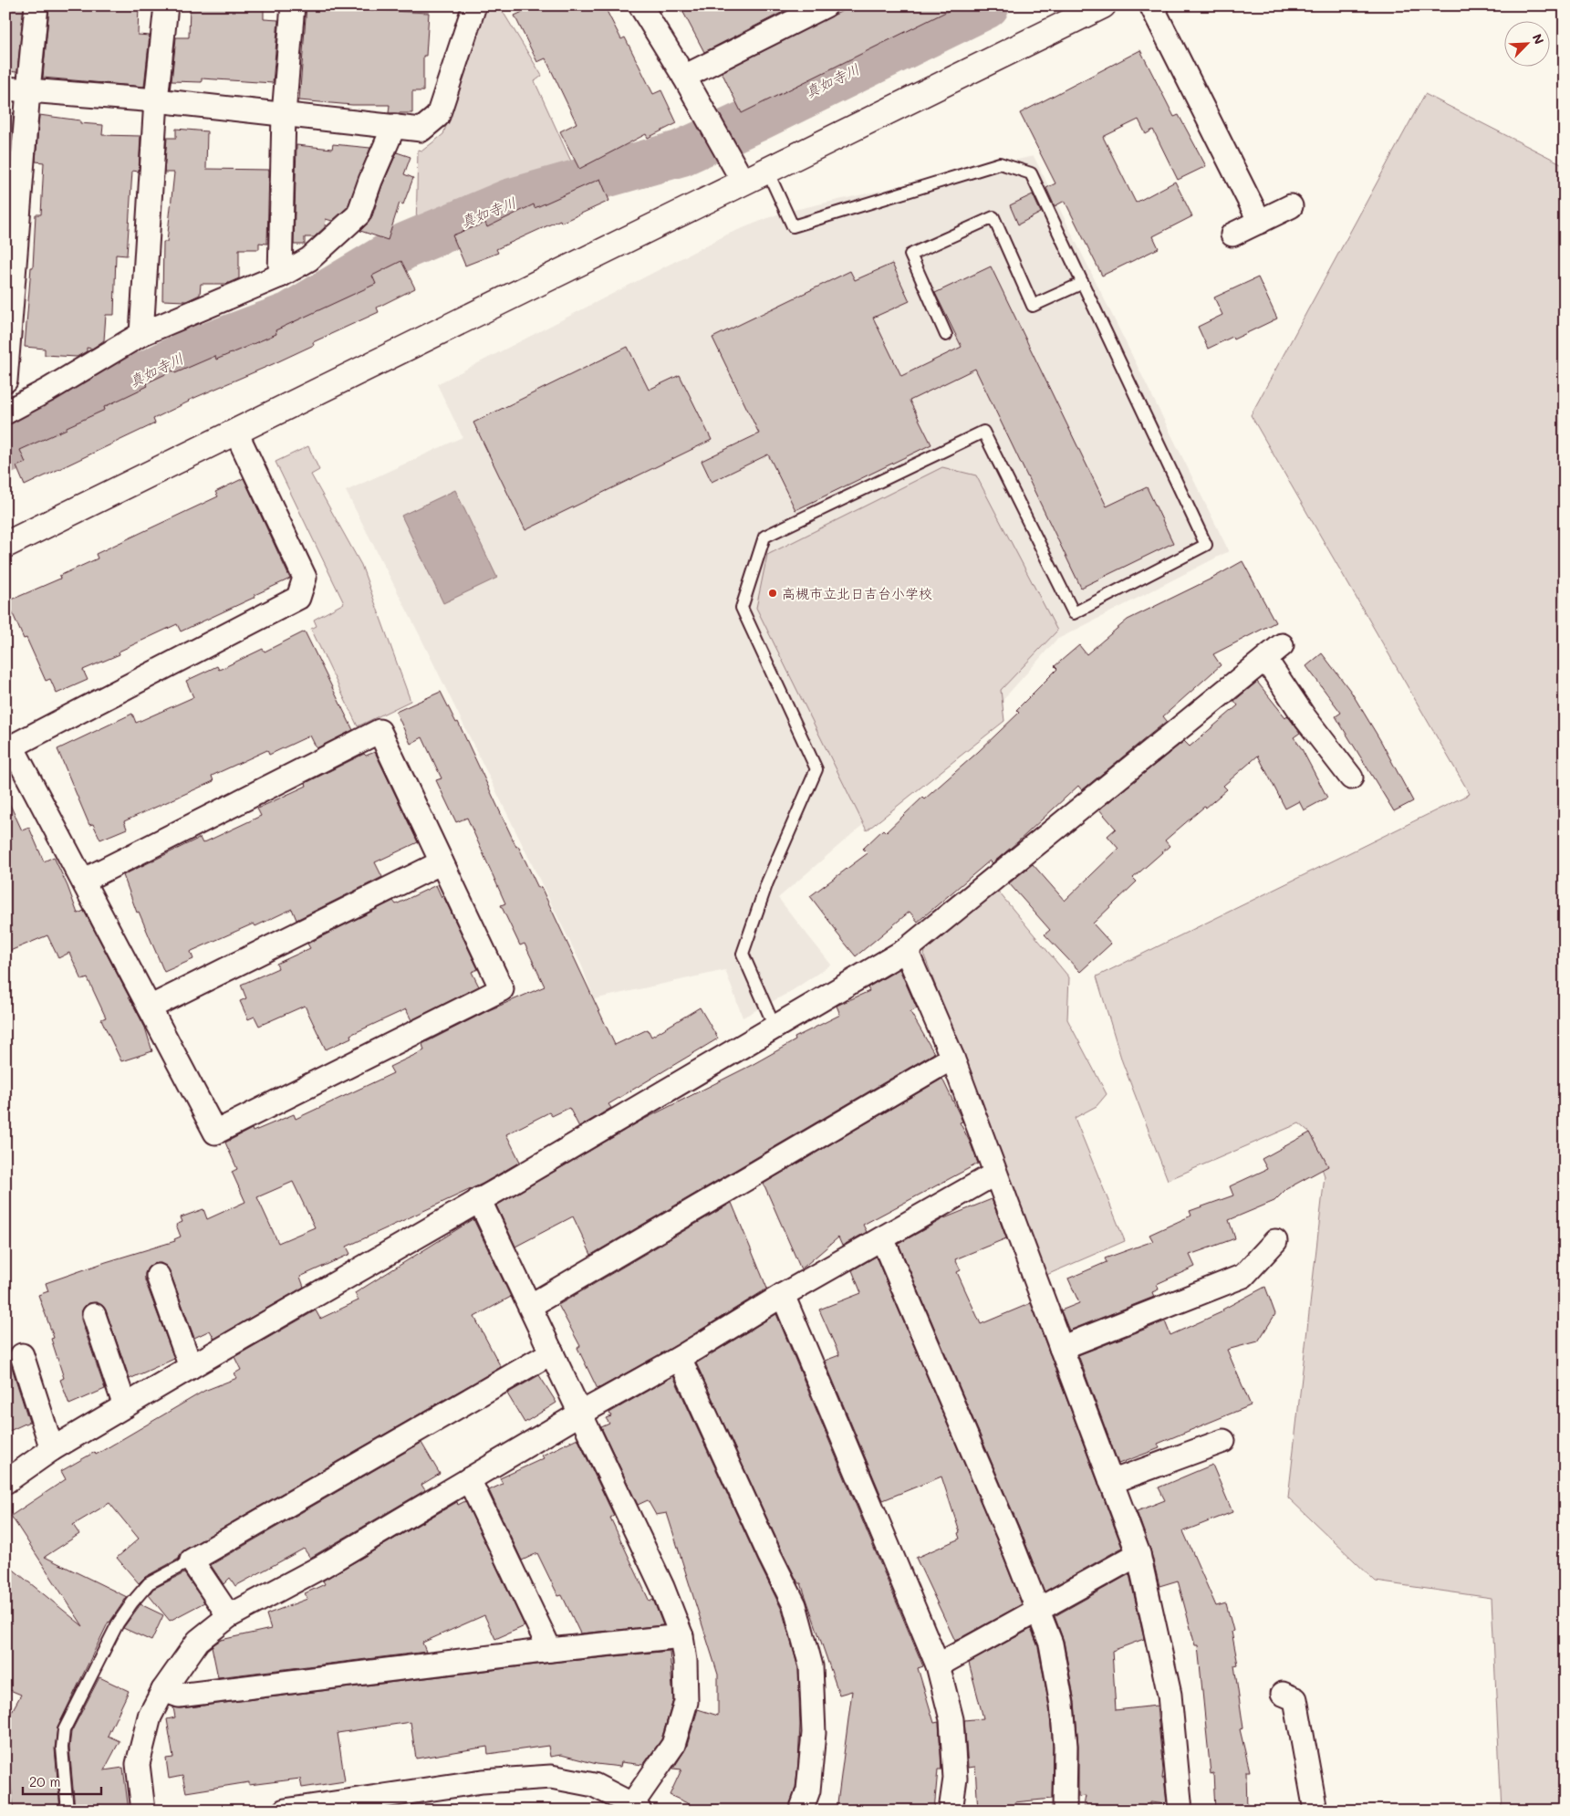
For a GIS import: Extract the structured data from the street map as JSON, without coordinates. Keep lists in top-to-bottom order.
{
  "water": ["真如寺川"],
  "places": ["高槻市立北日吉台小学校"],
  "scale_bar": "20 m",
  "north": "top right"
}
